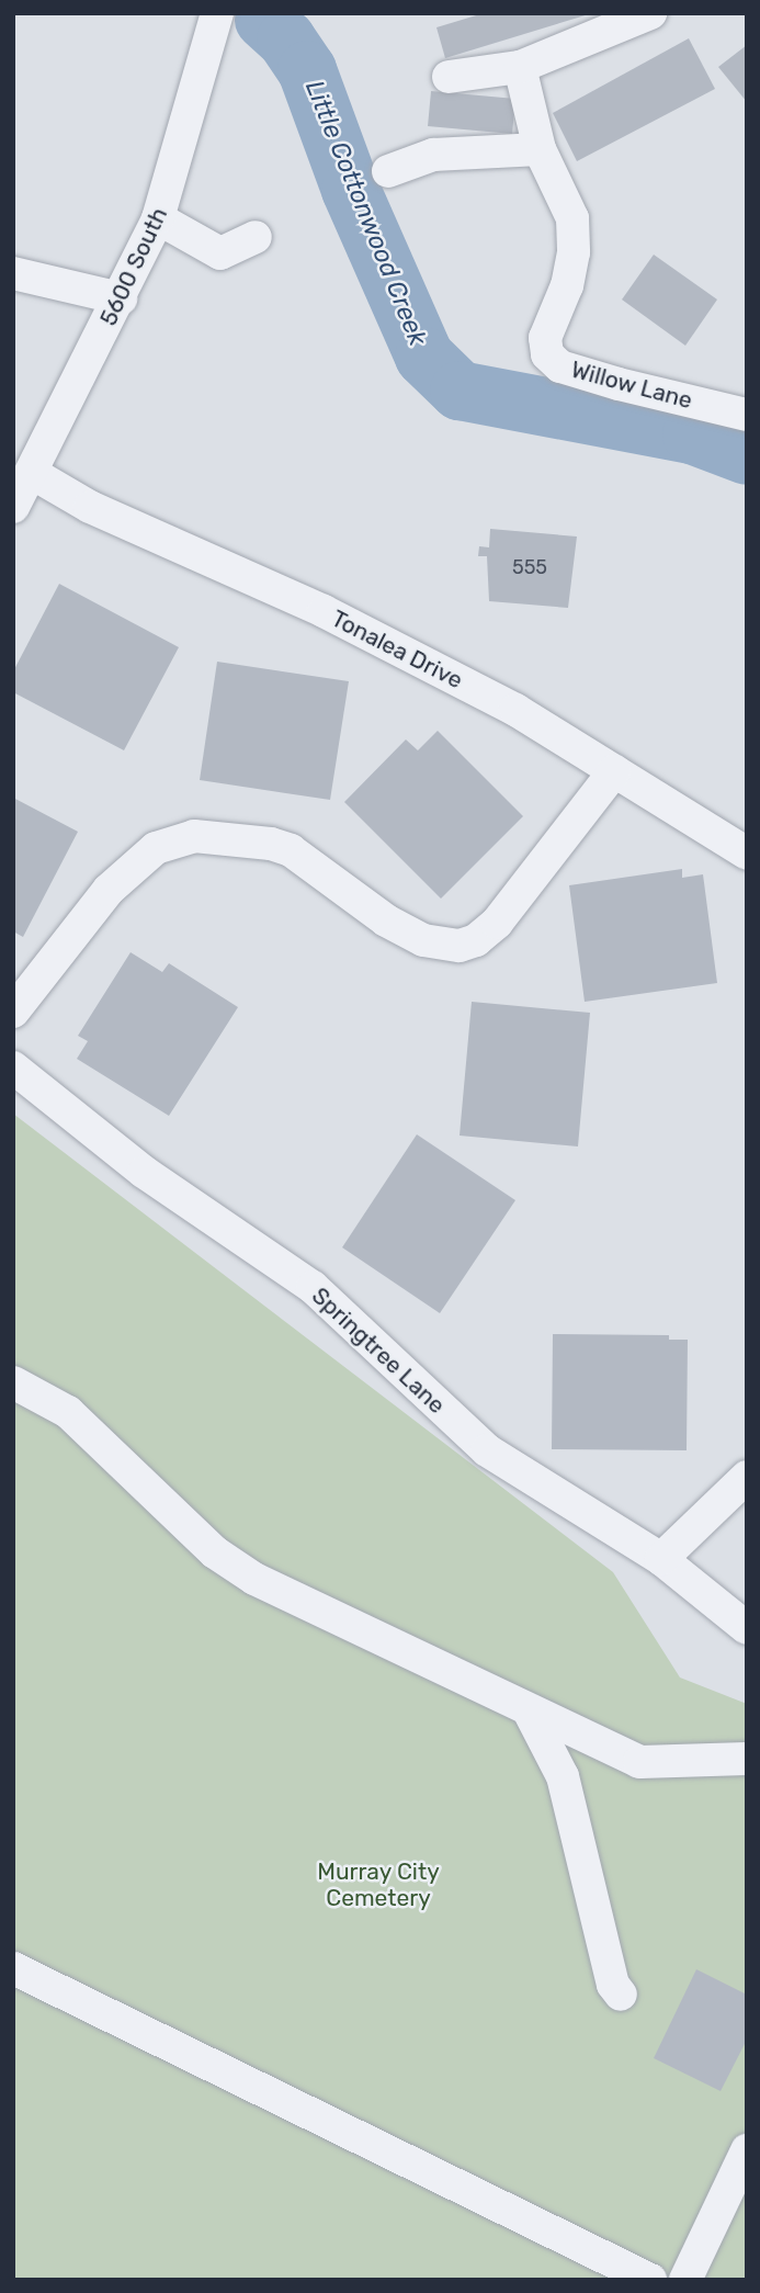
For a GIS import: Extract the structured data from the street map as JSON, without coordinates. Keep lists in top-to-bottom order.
{
  "streets": {
    "street": [
      "5600 South",
      "Willow Lane",
      "Tonalea Drive",
      "Springtree Lane"
    ]
  },
  "crossings": [
    ["5600 South", "Tonalea Drive"]
  ],
  "water": ["Little Cottonwood Creek"],
  "parks": ["Murray City Cemetery"],
  "house_numbers": ["555"]
}
